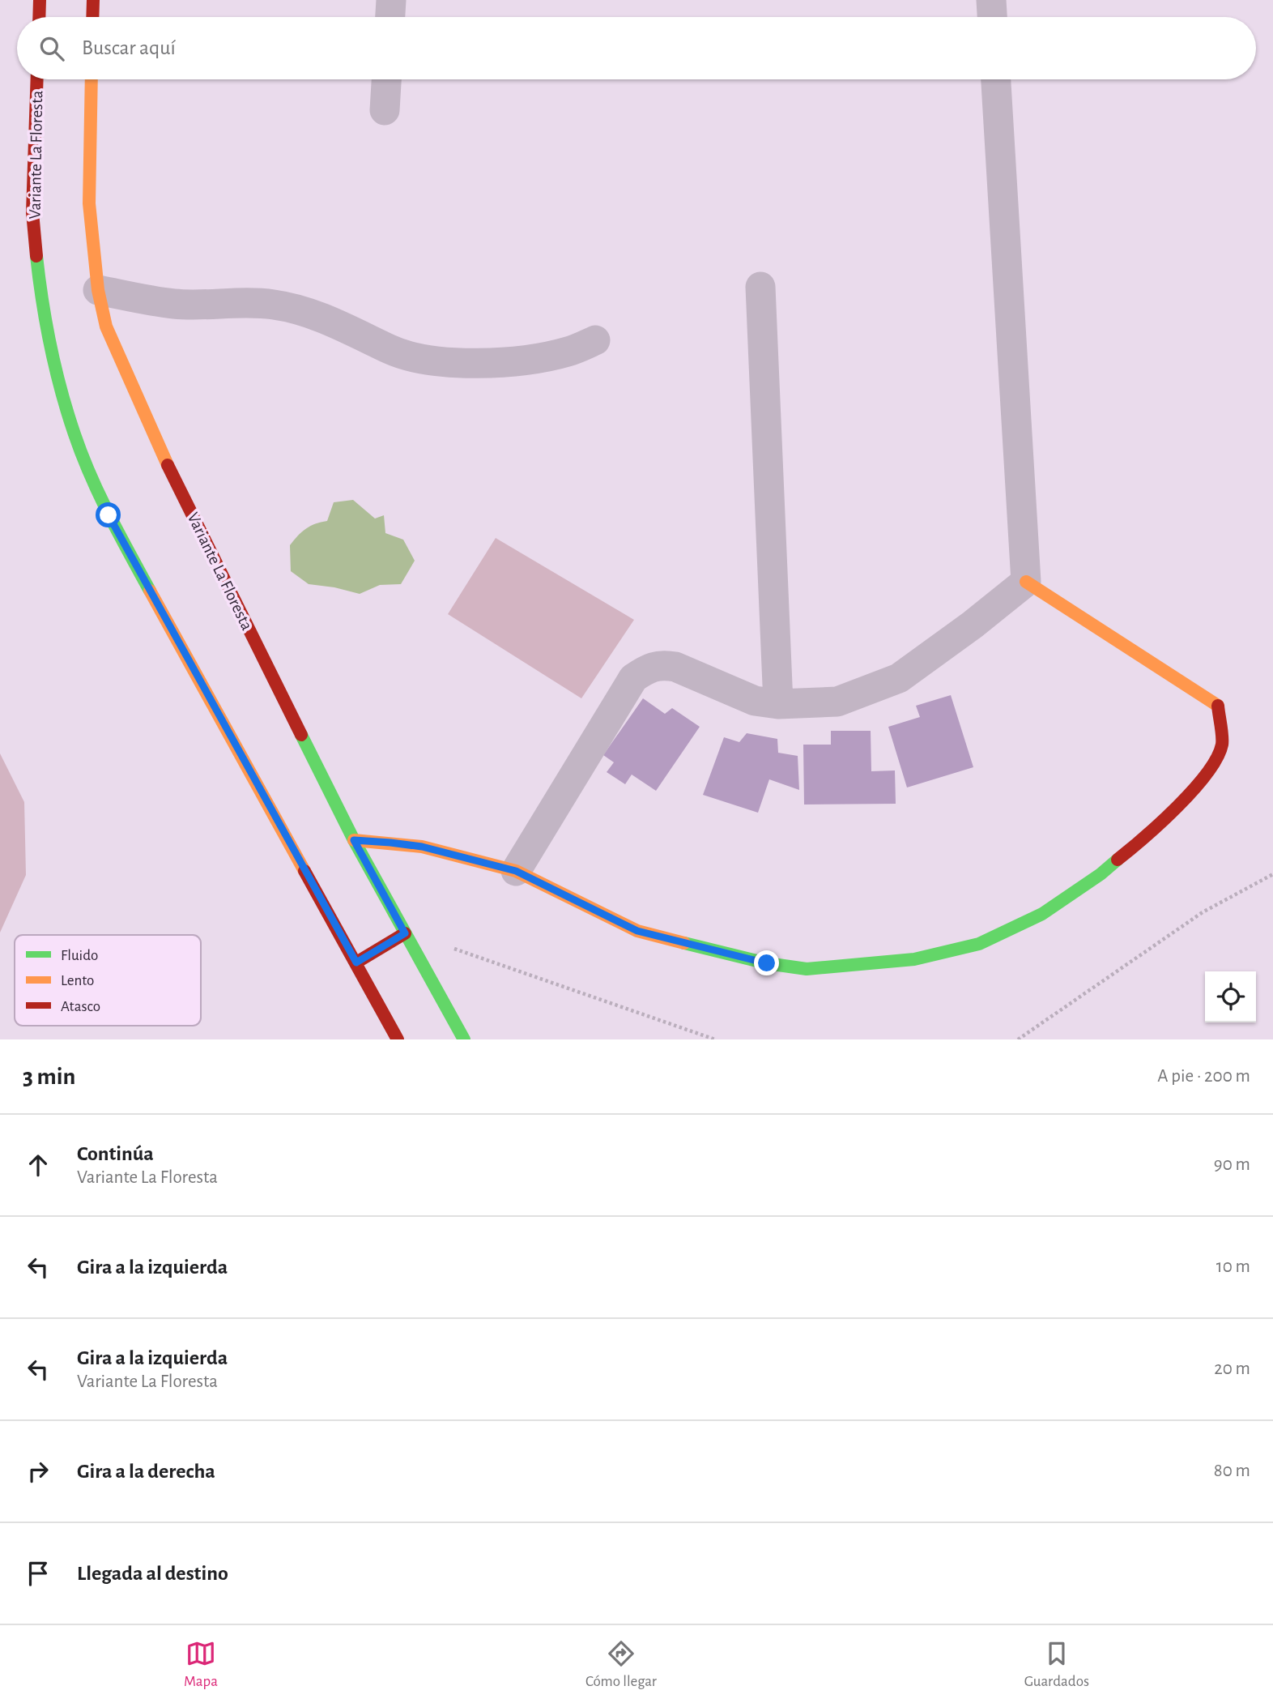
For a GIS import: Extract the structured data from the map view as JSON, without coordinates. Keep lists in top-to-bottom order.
{
  "streets": {
    "main road": ["Variante La Floresta"]
  },
  "legend": ["Fluido", "Lento", "Atasco"],
  "page": {
    "search": "Buscar aquí",
    "heading": ["3 min", "A pie · 200 m"],
    "list": [
      ["Continúa", "Variante La Floresta", "90 m"],
      ["Gira a la izquierda", "10 m"],
      ["Gira a la izquierda", "Variante La Floresta", "20 m"],
      ["Gira a la derecha", "80 m"],
      "Llegada al destino"
    ],
    "nav": ["Mapa", "Cómo llegar", "Guardados"]
  }
}
